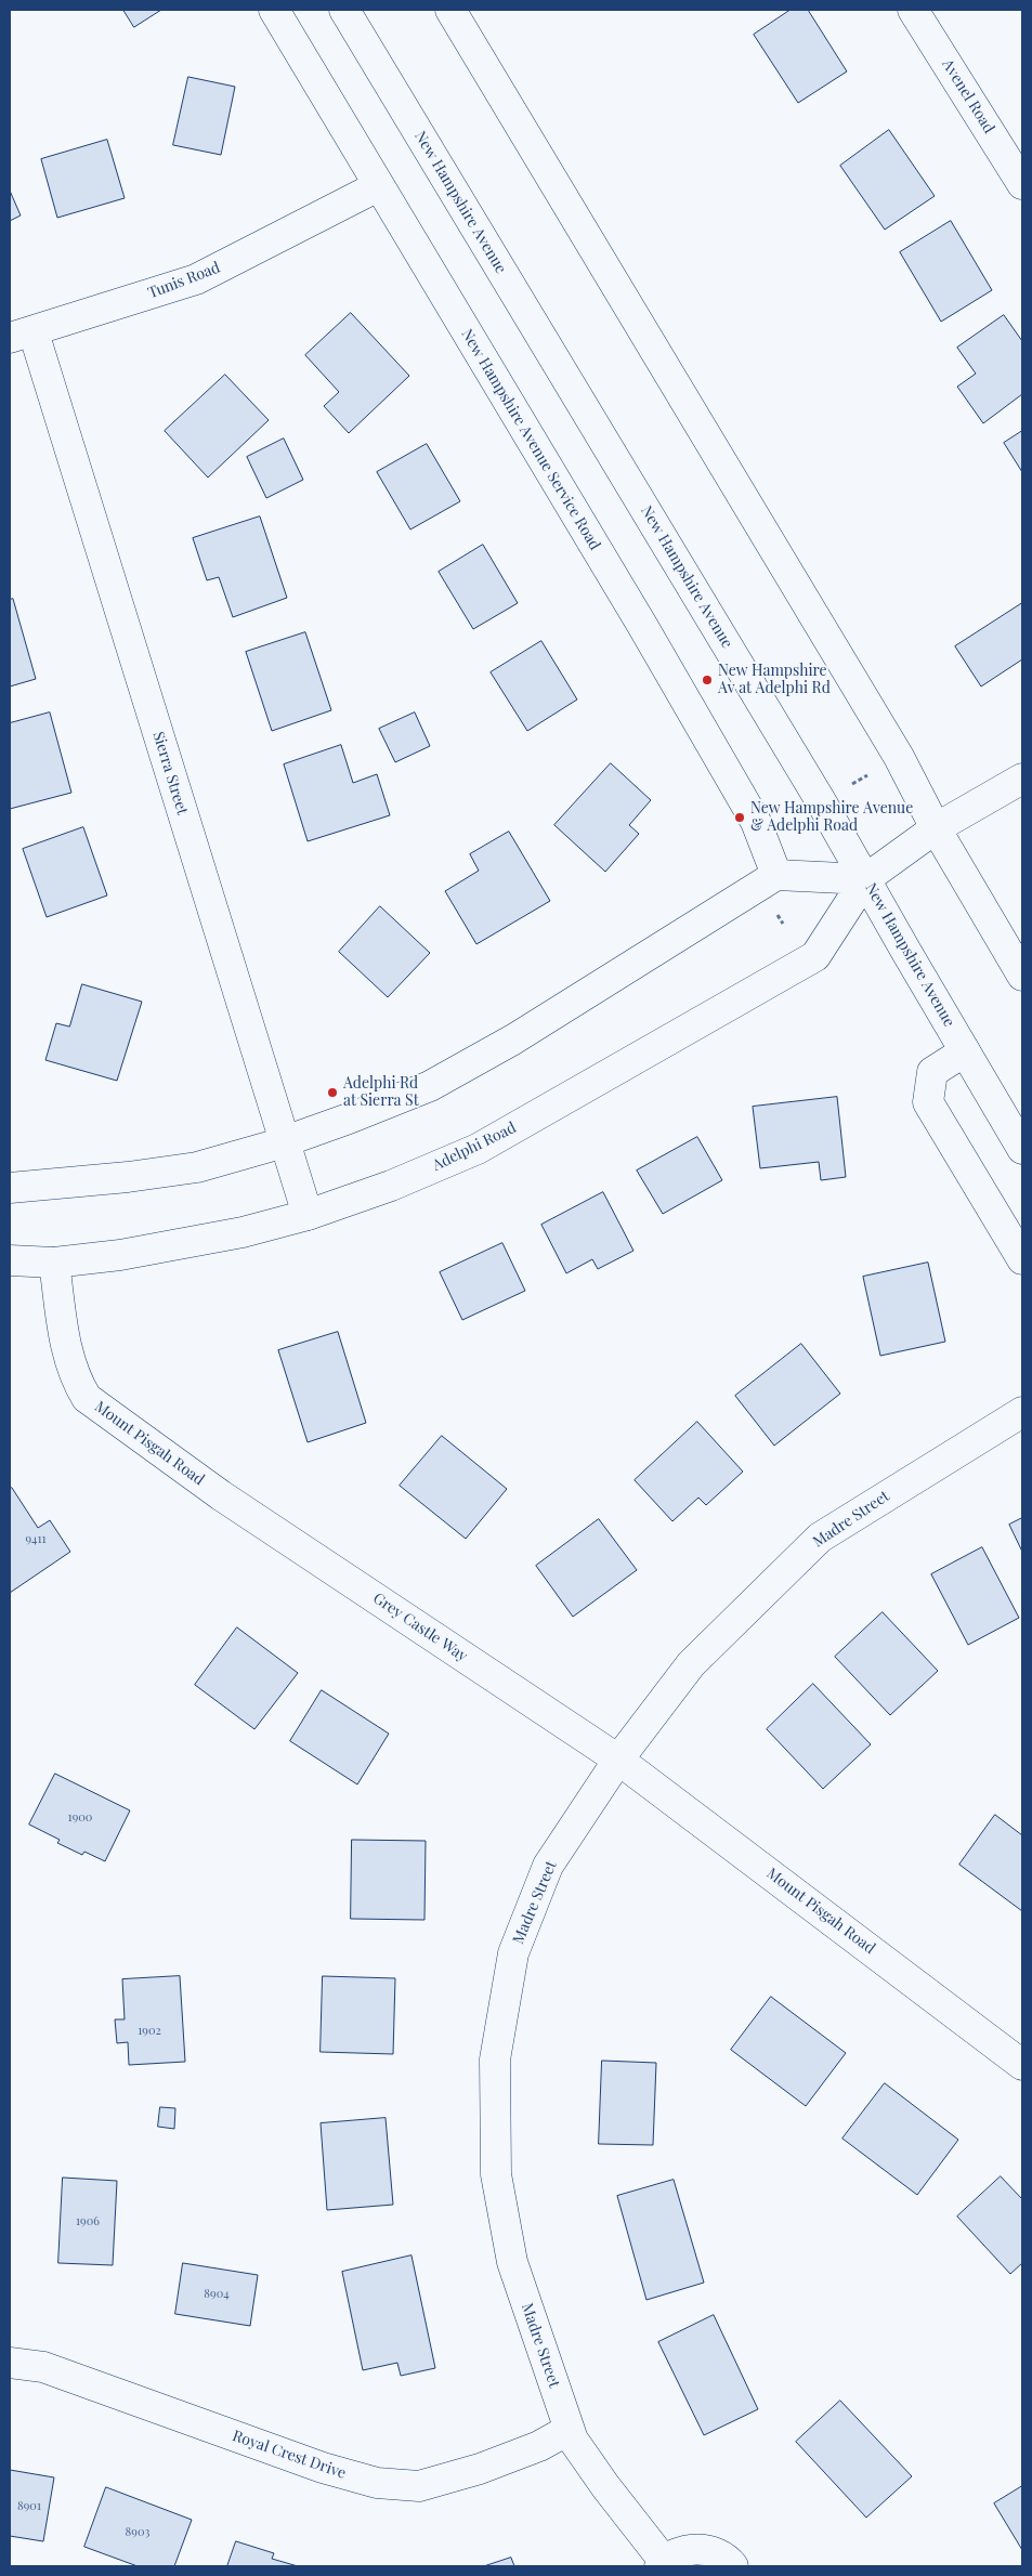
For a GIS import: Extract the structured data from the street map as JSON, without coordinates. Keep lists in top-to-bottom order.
{
  "streets": {
    "street": [
      "Avenel Road",
      "New Hampshire Avenue",
      "Tunis Road",
      "New Hampshire Avenue Service Road",
      "Sierra Street",
      "Adelphi Road",
      "Mount Pisgah Road",
      "Madre Street",
      "Grey Castle Way",
      "Royal Crest Drive"
    ]
  },
  "crossings": [
    ["New Hampshire Avenue", "Adelphi Road"],
    ["Tunis Road", "New Hampshire Avenue Service Road"],
    ["Tunis Road", "Sierra Street"],
    ["Sierra Street", "Adelphi Road"],
    ["Adelphi Road", "Mount Pisgah Road"],
    ["Mount Pisgah Road", "Madre Street"],
    ["Mount Pisgah Road", "Grey Castle Way"],
    ["Madre Street", "Grey Castle Way"],
    ["Madre Street", "Royal Crest Drive"]
  ],
  "places": ["New Hampshire Av at Adelphi Rd", "New Hampshire Avenue & Adelphi Road", "Adelphi Rd at Sierra St"],
  "house_numbers": [
    "9411",
    "1900",
    "1902",
    "1906",
    "8904",
    "8901",
    "8903"
  ]
}
